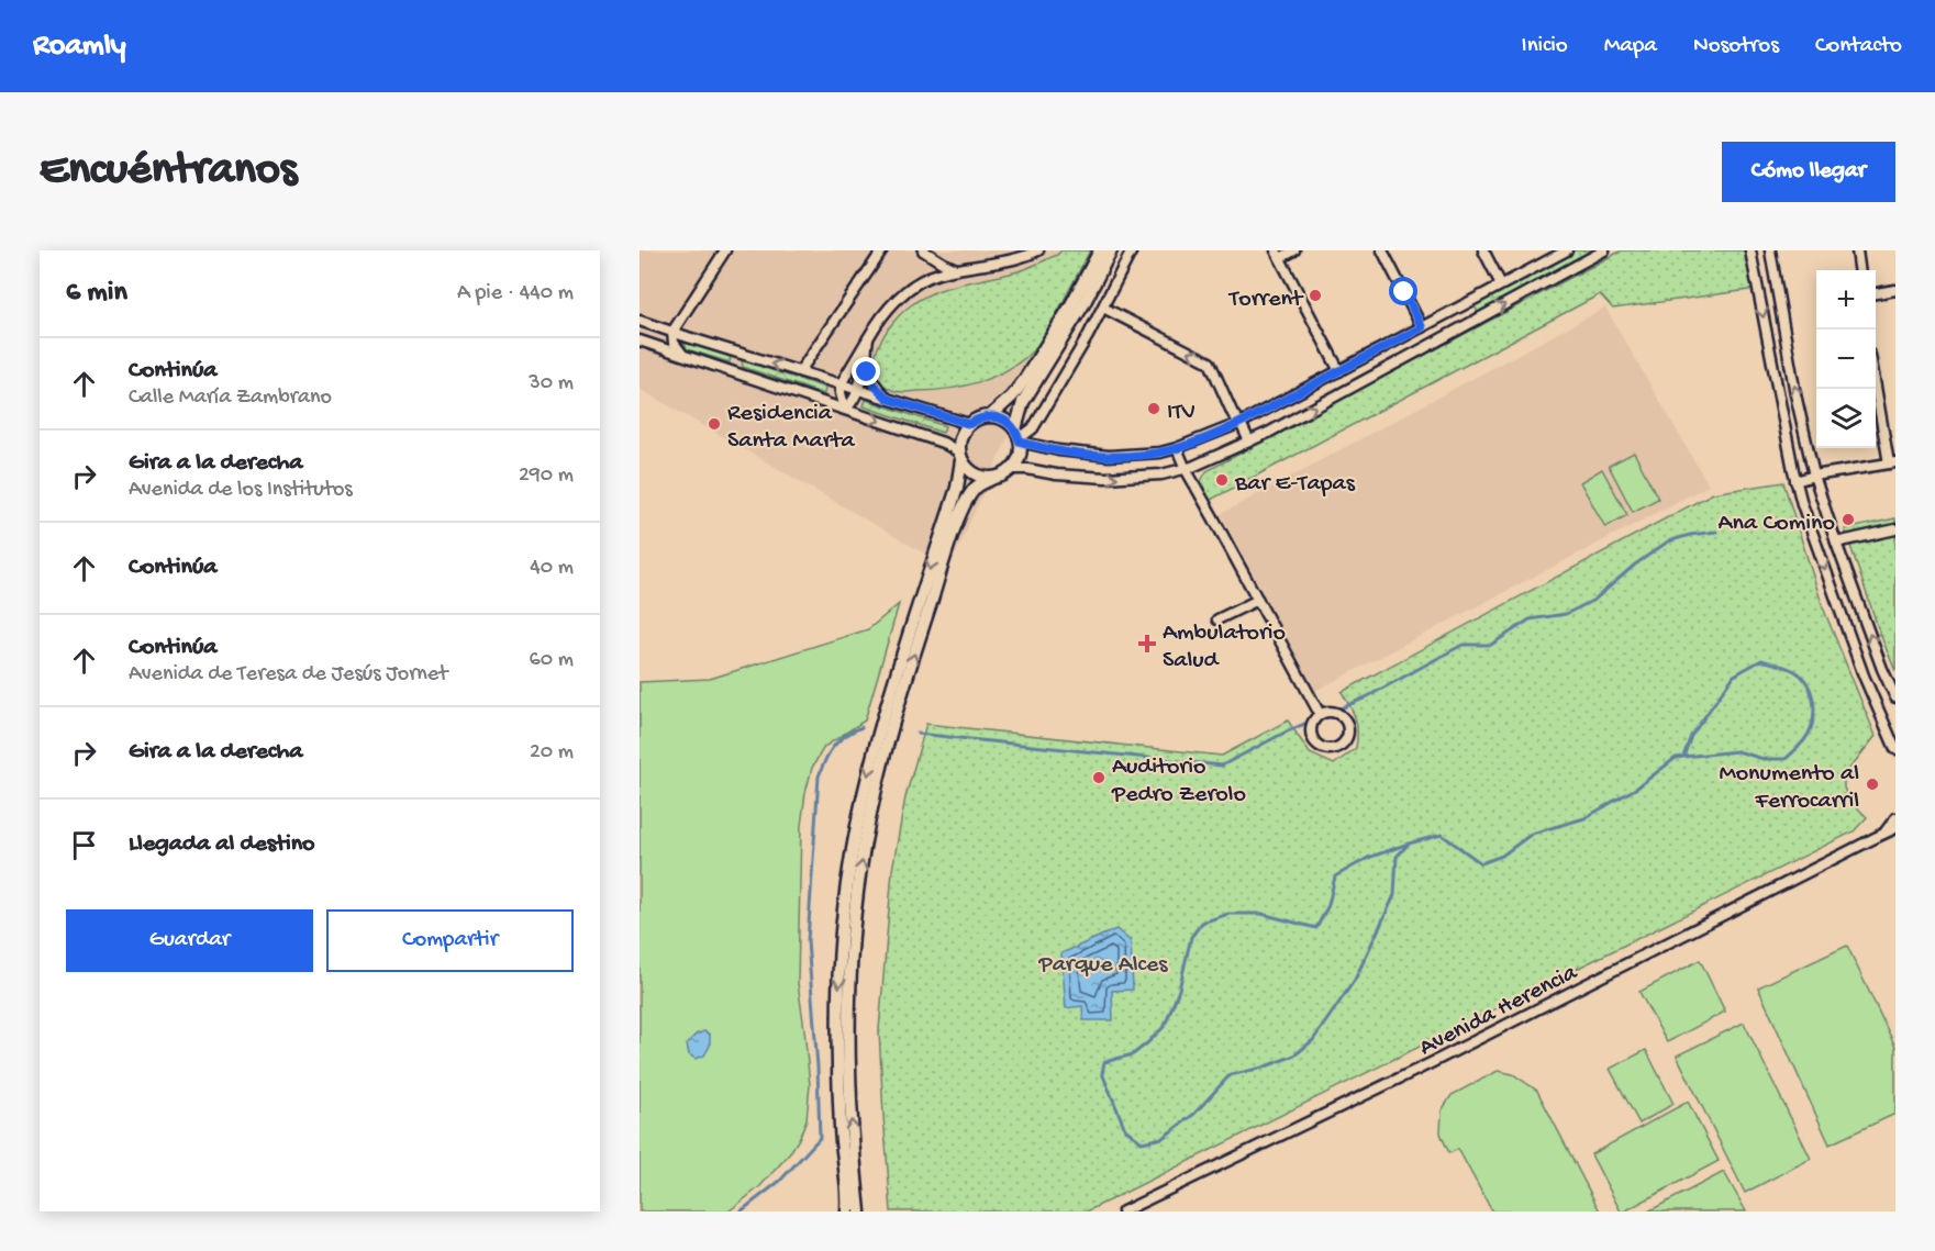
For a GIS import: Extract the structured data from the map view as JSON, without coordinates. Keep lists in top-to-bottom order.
{
  "streets": {
    "street": ["Avenida Herencia"]
  },
  "parks": ["Parque Alces"],
  "places": {
    "other": [
      "Torrent",
      "ITV",
      "Residencia Santa Marta",
      "Bar E-Tapas",
      "Ana Comino",
      "Auditorio Pedro Zerolo",
      "Monumento al Ferrocarril"
    ],
    "health": ["Ambulatorio Salud"]
  },
  "page": {
    "header": "Roamly",
    "nav": [
      "Inicio",
      "Mapa",
      "Nosotros",
      "Contacto"
    ],
    "buttons": [
      "Cómo llegar",
      ["Guardar", "Compartir"]
    ],
    "title": "Encuéntranos",
    "heading": ["6 min", "A pie · 440 m"],
    "map_buttons": ["+", "−"],
    "list": [
      ["Continúa", "Calle María Zambrano", "30 m"],
      ["Gira a la derecha", "Avenida de los Institutos", "290 m"],
      ["Continúa", "40 m"],
      ["Continúa", "Avenida de Teresa de Jesús Jornet", "60 m"],
      ["Gira a la derecha", "20 m"],
      "Llegada al destino"
    ]
  }
}
